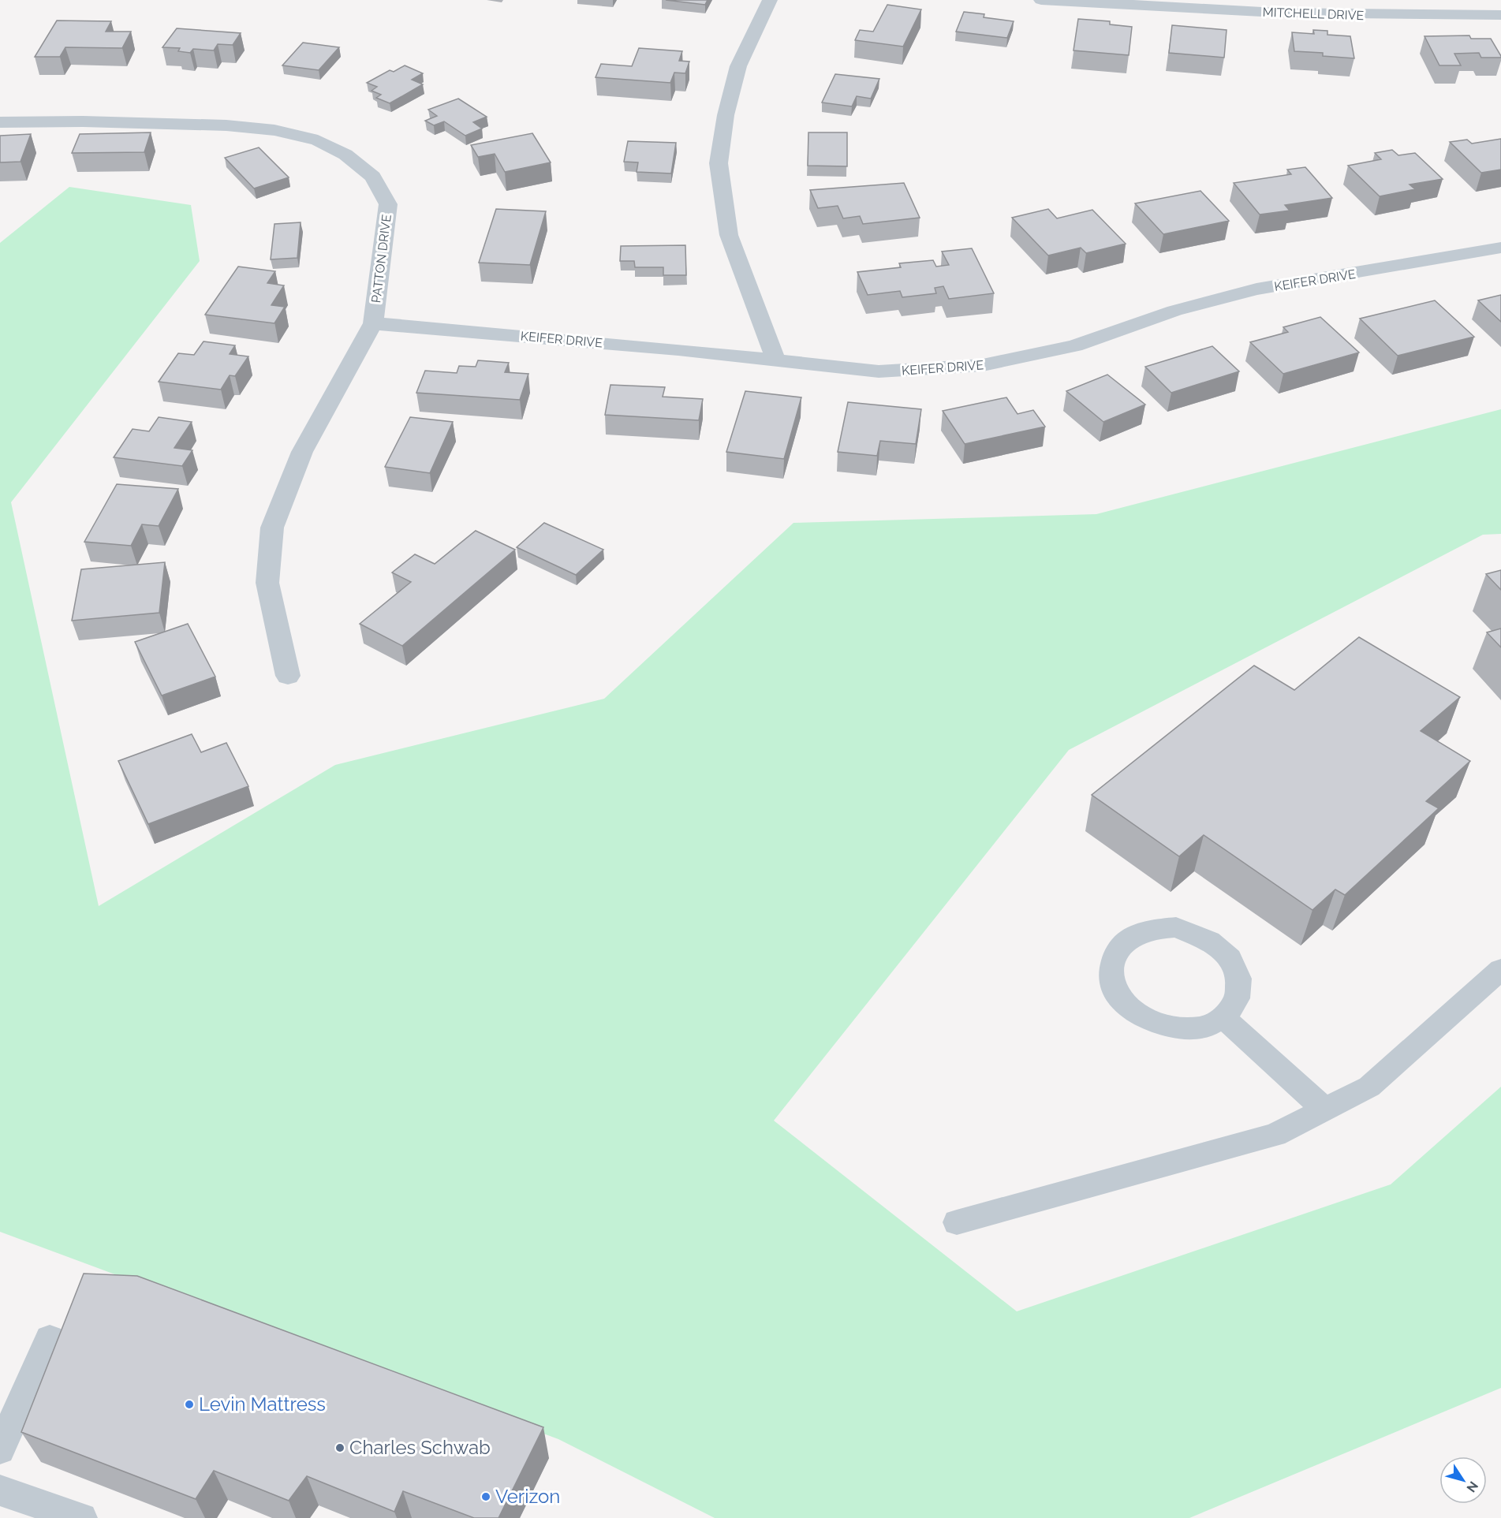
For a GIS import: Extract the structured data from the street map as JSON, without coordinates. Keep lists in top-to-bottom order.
{
  "streets": {
    "street": ["MITCHELL DRIVE", "PATTON DRIVE", "KEIFER DRIVE"]
  },
  "crossings": [
    ["PATTON DRIVE", "KEIFER DRIVE"]
  ],
  "places": ["Levin Mattress", "Charles Schwab", "Verizon"],
  "north": "bottom right"
}
